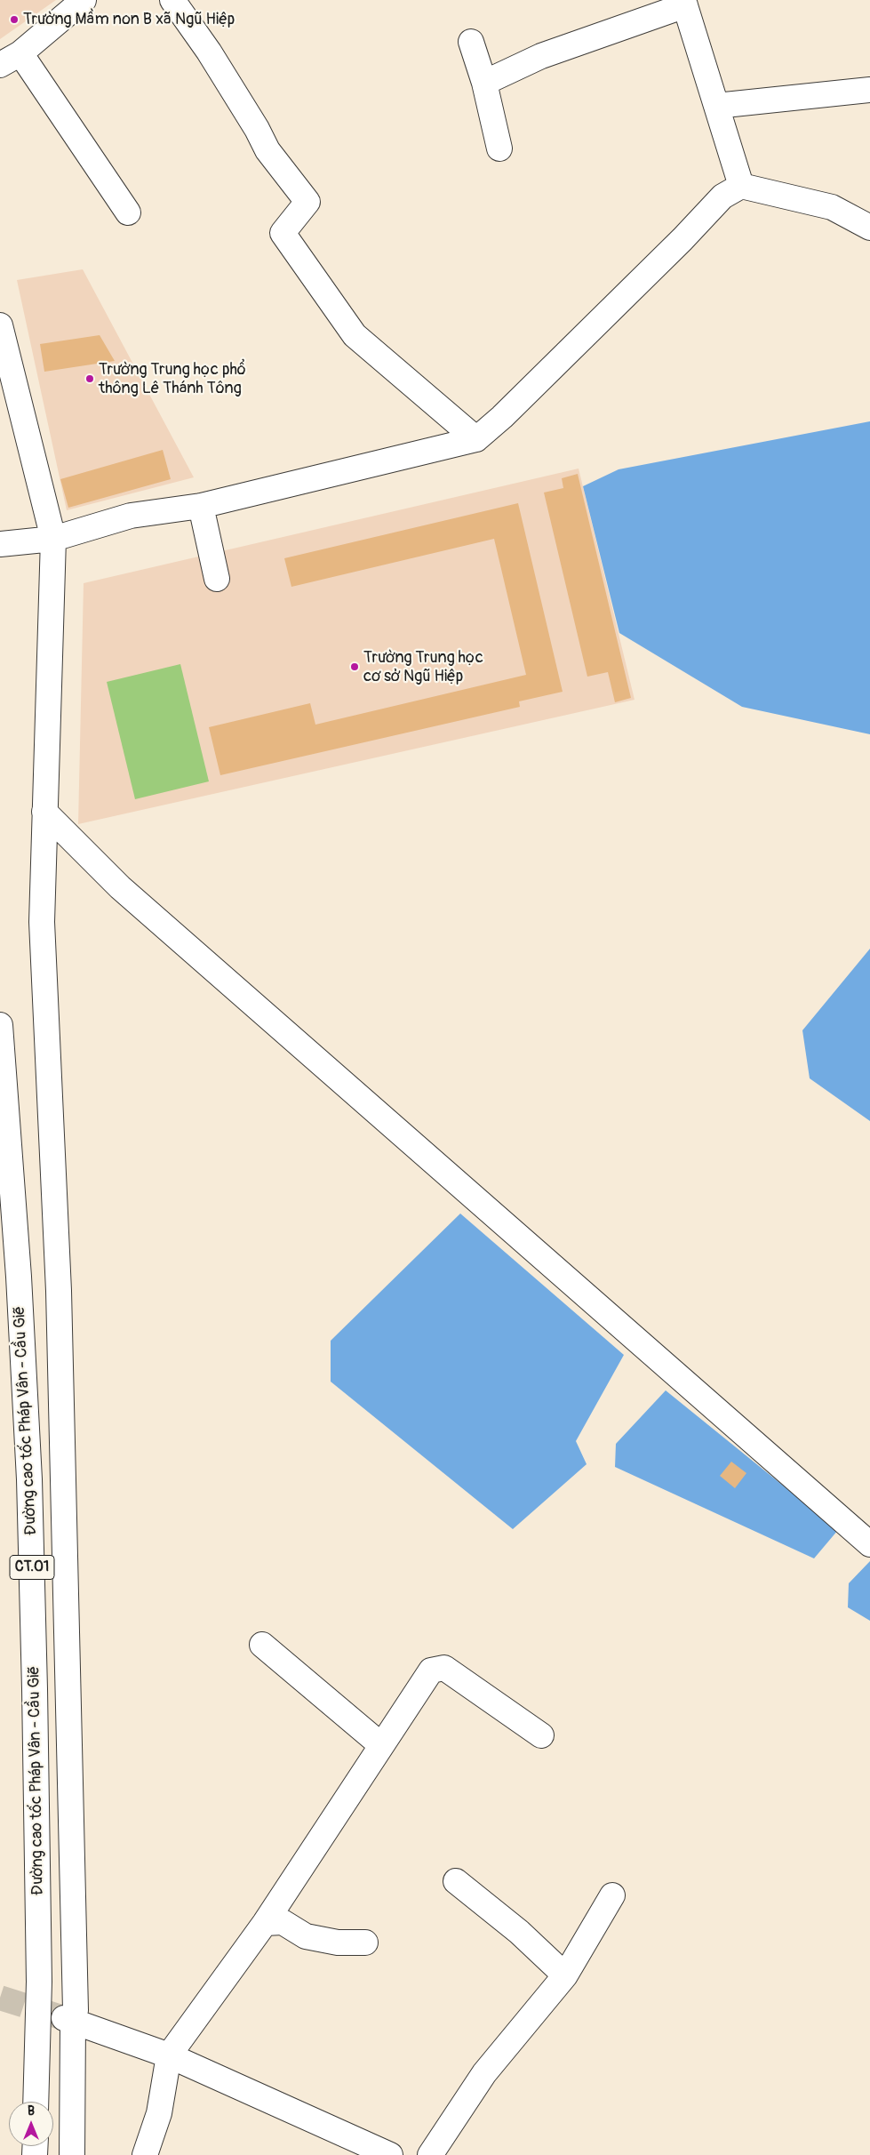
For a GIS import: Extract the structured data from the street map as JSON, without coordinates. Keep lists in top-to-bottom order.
{
  "streets": {
    "main road": ["Đường cao tốc Pháp Vân - Cầu Giẽ", "CT.01"]
  },
  "places": ["Trường Mầm non B xã Ngũ Hiệp", "Trường Trung học phổ thông Lê Thánh Tông", "Trường Trung học cơ sở Ngũ Hiệp"],
  "north": "top"
}
